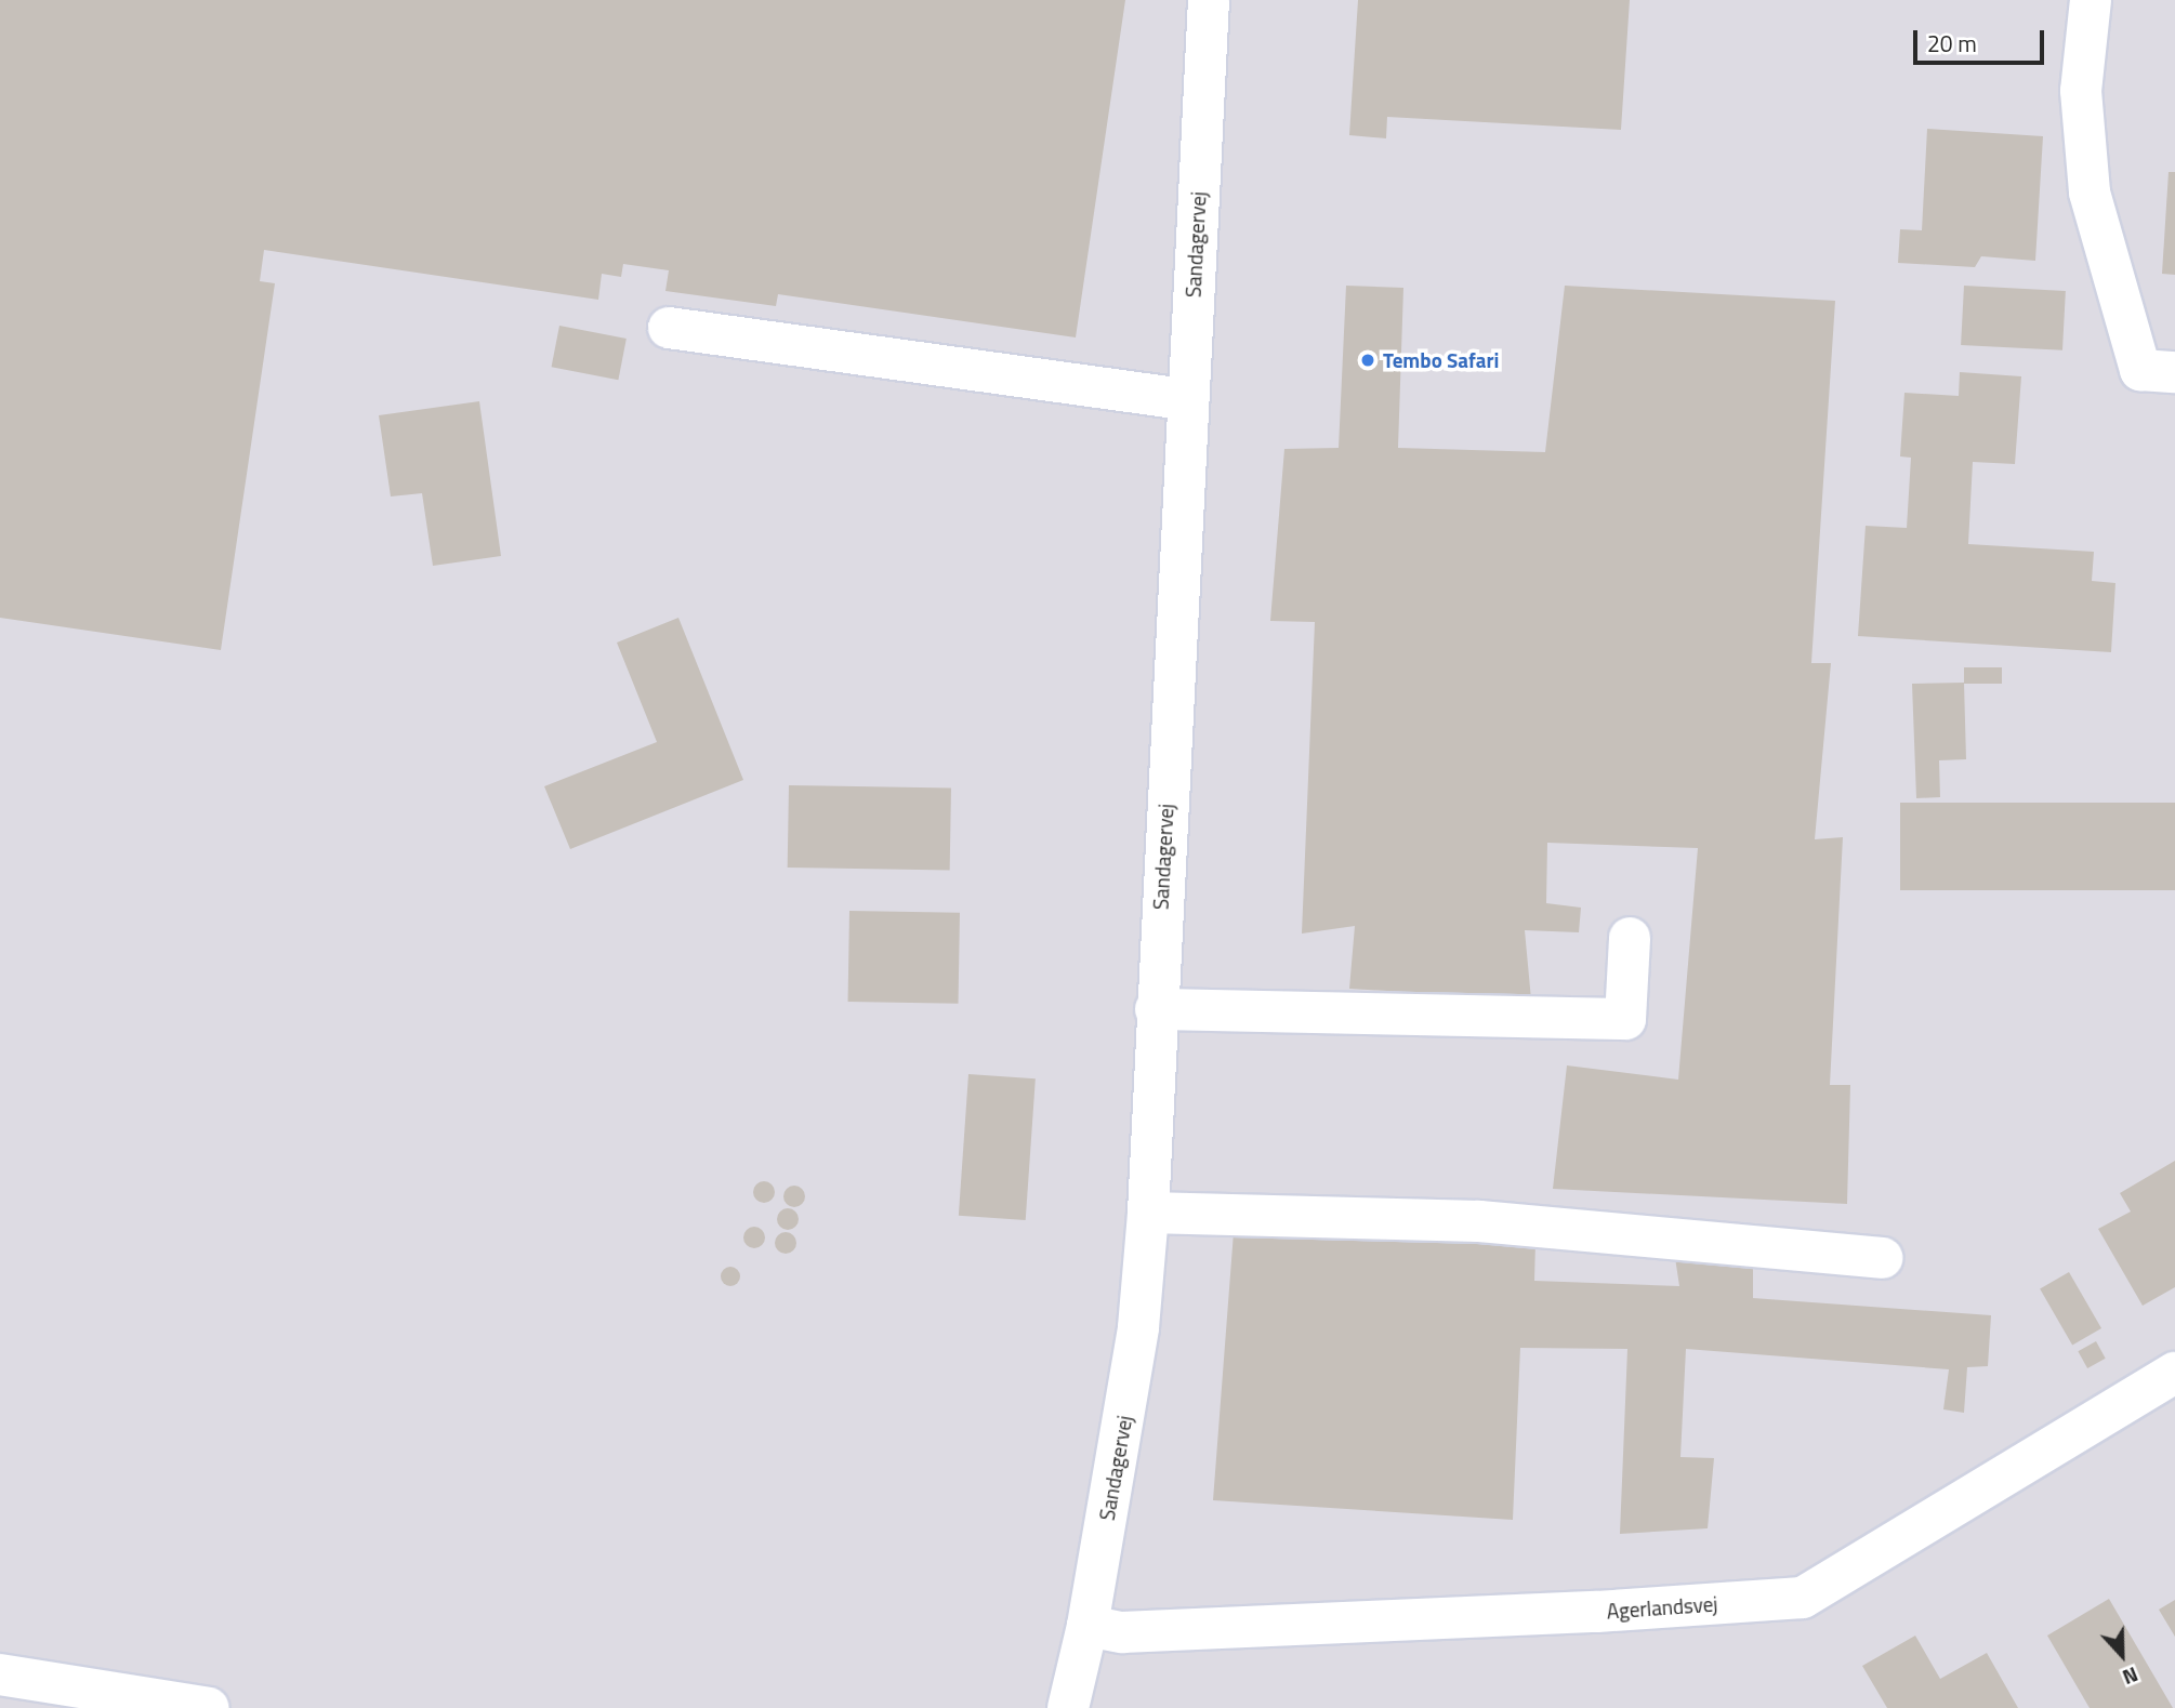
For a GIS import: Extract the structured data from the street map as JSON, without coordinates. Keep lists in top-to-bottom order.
{
  "streets": {
    "street": ["Sandagervej", "Agerlandsvej"]
  },
  "crossings": [
    ["Sandagervej", "Agerlandsvej"]
  ],
  "places": ["Tembo Safari"],
  "scale_bar": "20 m",
  "north": "bottom"
}
